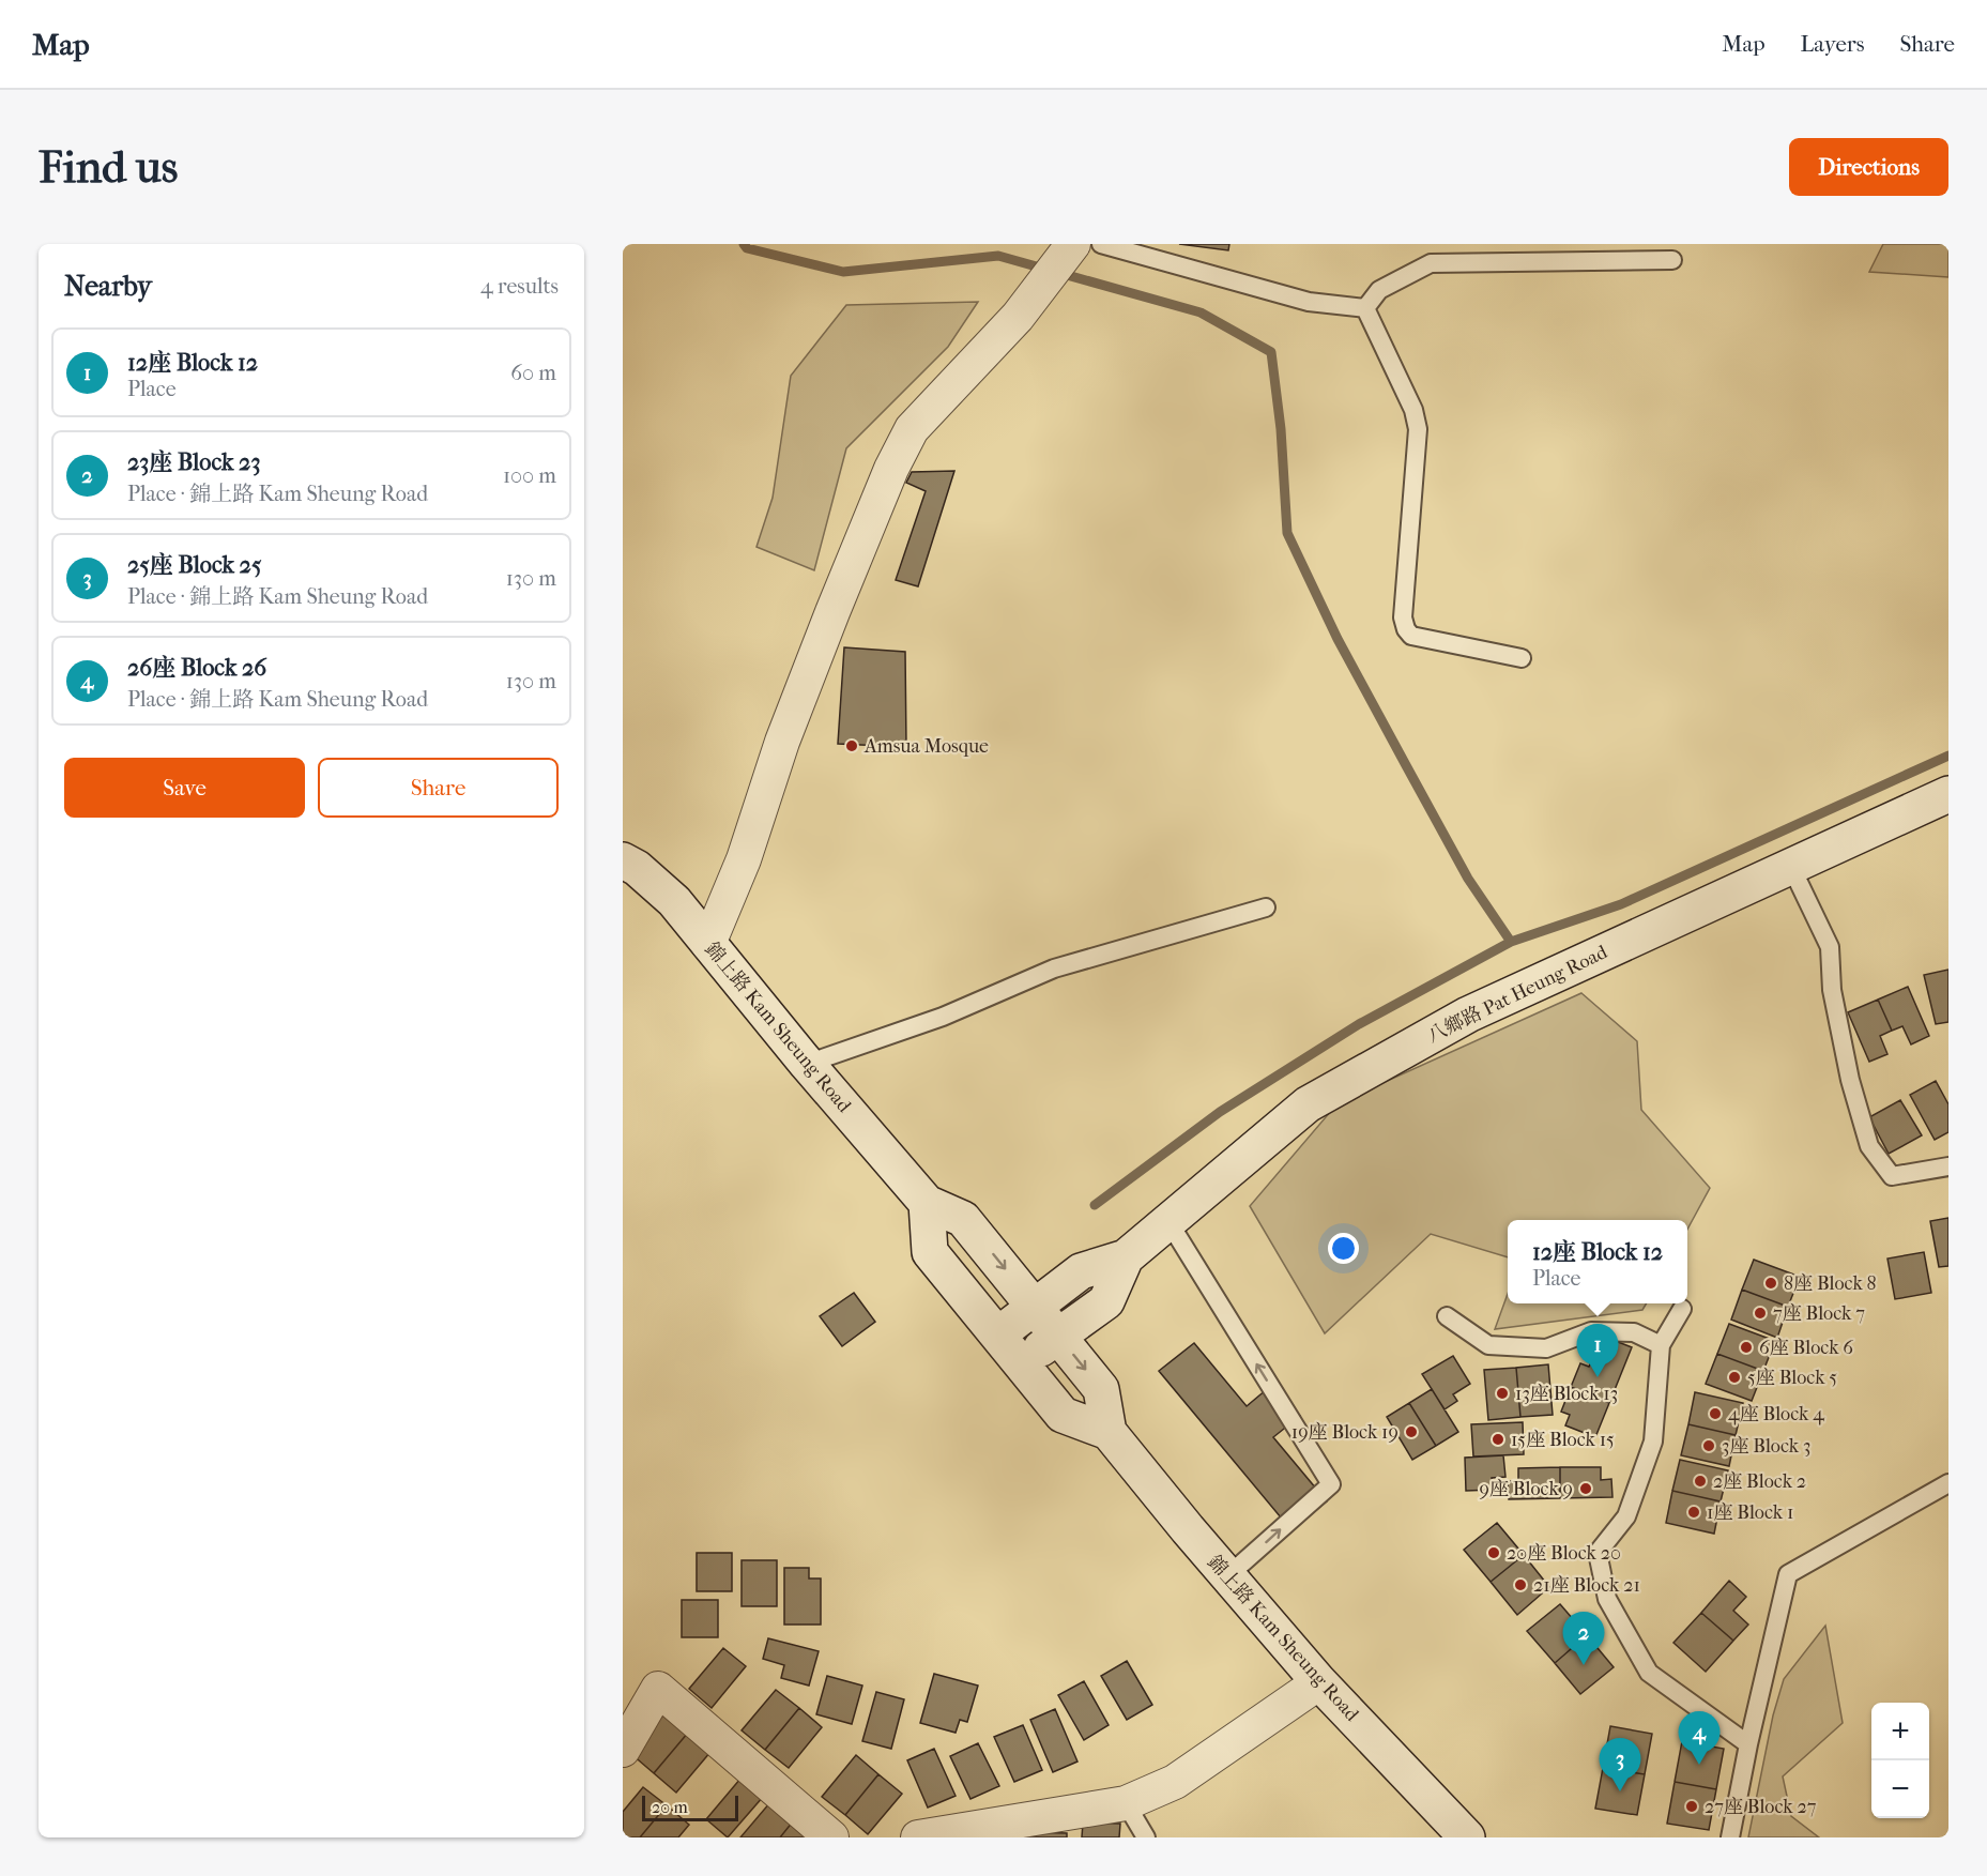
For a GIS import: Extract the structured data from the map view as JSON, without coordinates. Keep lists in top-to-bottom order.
{
  "streets": {
    "main road": ["八鄉路 Pat Heung Road", "錦上路 Kam Sheung Road"]
  },
  "crossings": [
    ["八鄉路 Pat Heung Road", "錦上路 Kam Sheung Road"]
  ],
  "places": [
    "Amsua Mosque",
    "8座 Block 8",
    "7座 Block 7",
    "6座 Block 6",
    "5座 Block 5",
    "13座 Block 13",
    "4座 Block 4",
    "19座 Block 19",
    "15座 Block 15",
    "3座 Block 3",
    "2座 Block 2",
    "9座 Block 9",
    "1座 Block 1",
    "20座 Block 20",
    "21座 Block 21",
    "27座 Block 27"
  ],
  "scale_bar": "20 m",
  "page": {
    "header": "Map",
    "nav": ["Map", "Layers", "Share"],
    "buttons": [
      "Directions",
      ["Save", "Share"]
    ],
    "title": "Find us",
    "heading": ["Nearby", "4 results"],
    "list": [
      {
        "mark": "1",
        "name": "12座 Block 12",
        "note": "Place",
        "value": "60 m"
      },
      {
        "mark": "2",
        "name": "23座 Block 23",
        "note": "Place · 錦上路 Kam Sheung Road",
        "value": "100 m"
      },
      {
        "mark": "3",
        "name": "25座 Block 25",
        "note": "Place · 錦上路 Kam Sheung Road",
        "value": "130 m"
      },
      {
        "mark": "4",
        "name": "26座 Block 26",
        "note": "Place · 錦上路 Kam Sheung Road",
        "value": "130 m"
      }
    ],
    "popup": ["12座 Block 12", "Place"],
    "pins": [
      "1",
      "2",
      "4",
      "3"
    ],
    "map_buttons": ["+", "−"],
    "scale": "20 m"
  }
}
